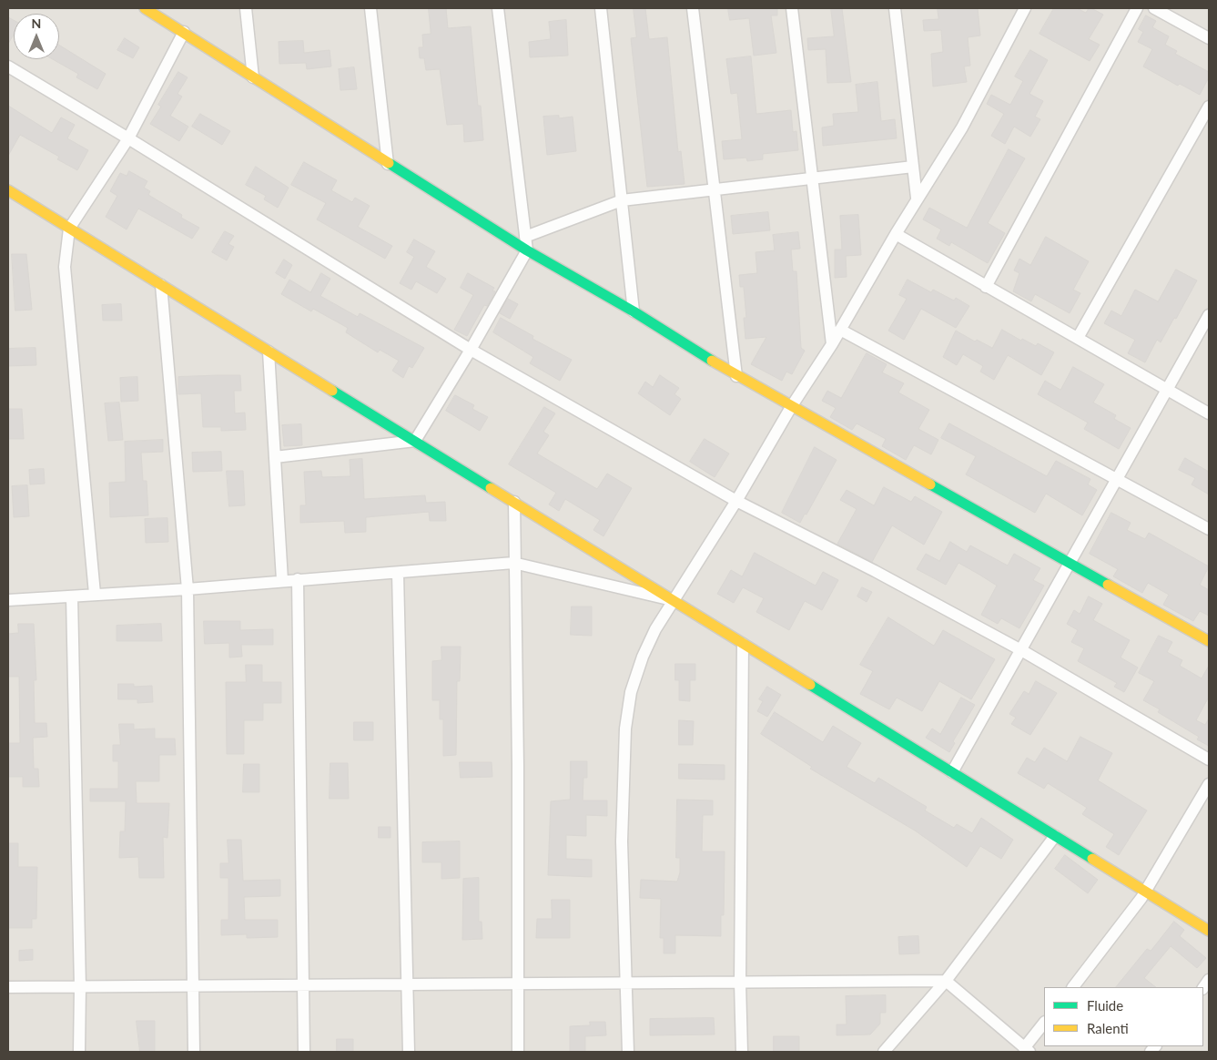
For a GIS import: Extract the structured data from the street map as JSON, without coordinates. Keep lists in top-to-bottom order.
{
  "legend": ["Fluide", "Ralenti"],
  "north": "top"
}
